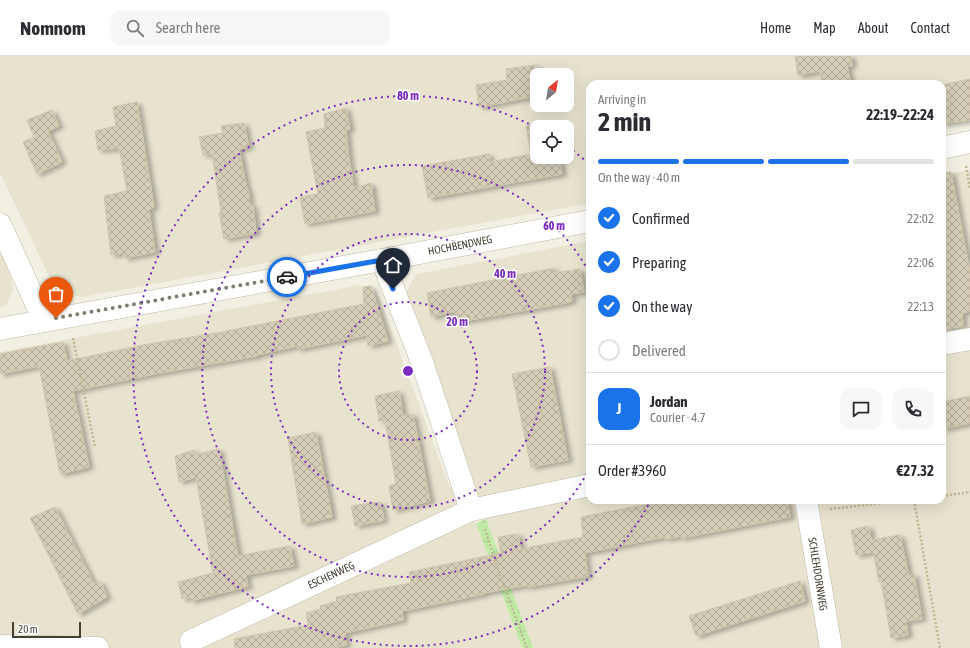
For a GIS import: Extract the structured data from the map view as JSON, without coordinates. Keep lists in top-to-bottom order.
{
  "streets": {
    "street": ["HOCHBENDWEG", "SCHLEHDORNWEG", "ESCHENWEG"]
  },
  "scale_bar": "20 m",
  "north": "top right",
  "page": {
    "header": "Nomnom",
    "search": "Search here",
    "nav": [
      "Home",
      "Map",
      "About",
      "Contact"
    ],
    "heading": ["2 min", "Arriving in", "22:19–22:24"],
    "panel": [
      "Jordan",
      "Courier · 4.7",
      "Order #3960",
      "€27.32"
    ],
    "bar": "On the way · 40 m",
    "list": [
      ["Confirmed", "22:02"],
      ["Preparing", "22:06"],
      ["On the way", "22:13"],
      "Delivered"
    ],
    "round": "J",
    "scale": "20 m"
  },
  "rings": [
    "80 m",
    "60 m",
    "40 m",
    "20 m"
  ]
}
